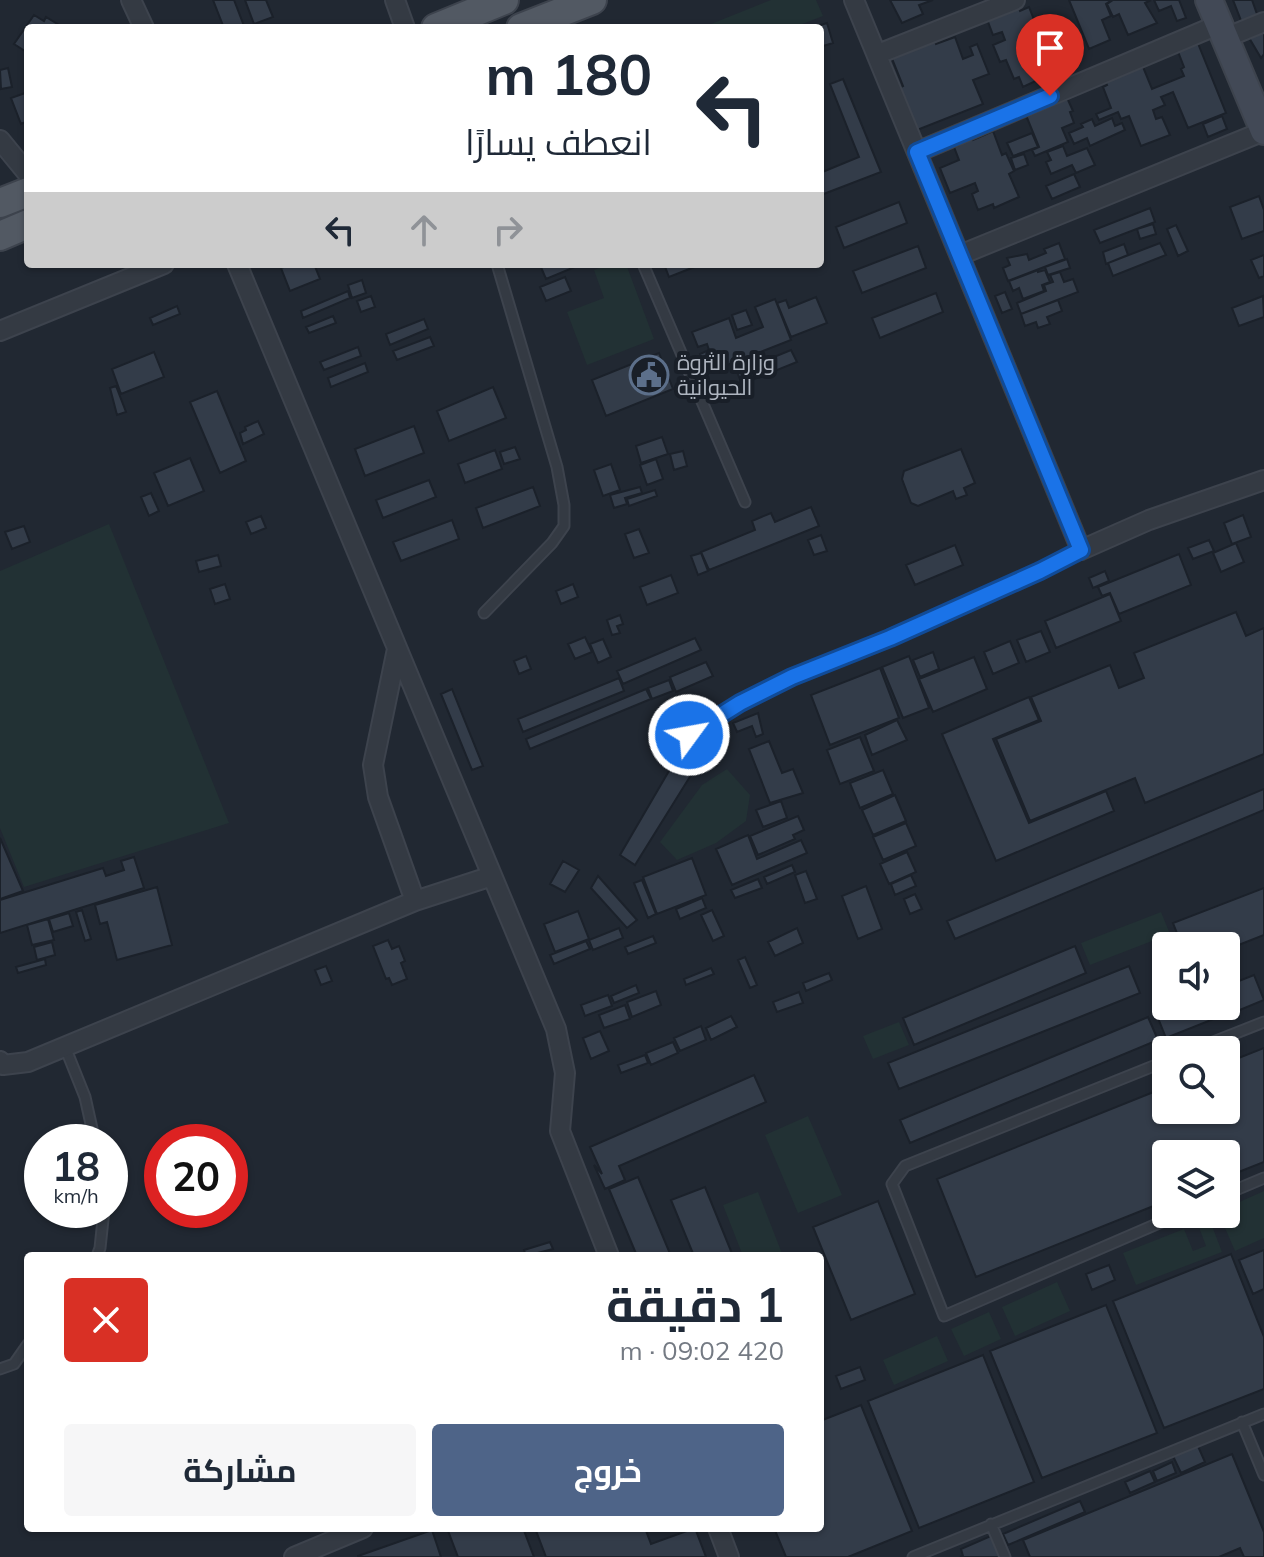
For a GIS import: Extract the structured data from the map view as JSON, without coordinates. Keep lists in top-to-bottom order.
{
  "places": {
    "public building": ["وزارة الثروة الحيوانية"]
  },
  "page": {
    "turn": ["180 m", "انعطف يسارًا"],
    "speed": "18 km/h",
    "limit": "20",
    "heading": ["1 دقيقة", "420 m · 09:02"],
    "buttons": ["خروج", "مشاركة"]
  }
}
